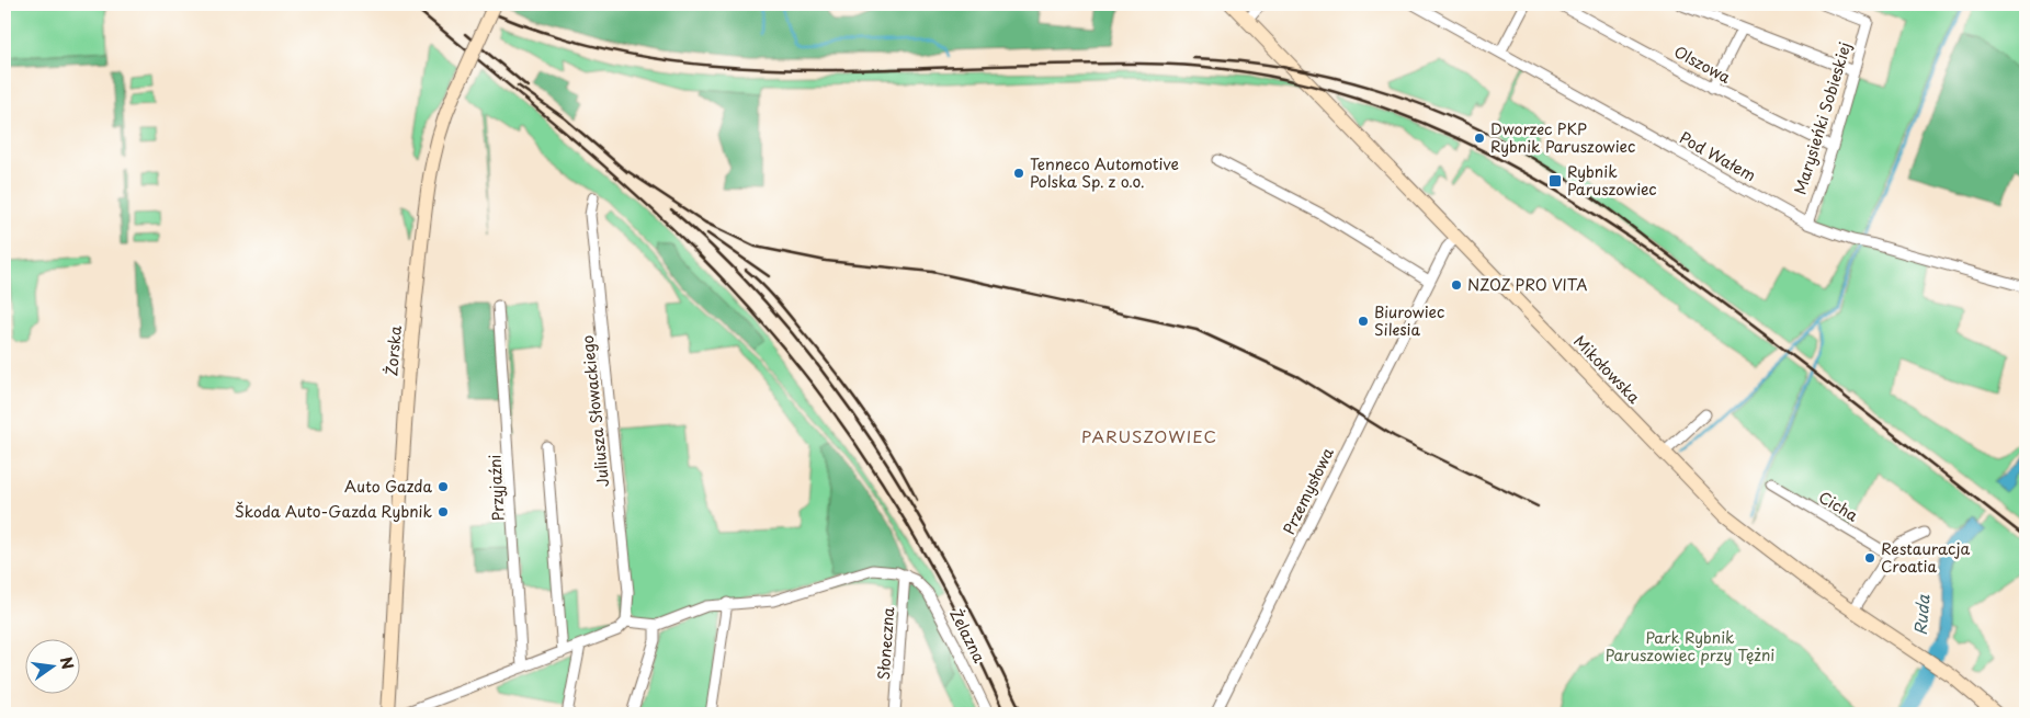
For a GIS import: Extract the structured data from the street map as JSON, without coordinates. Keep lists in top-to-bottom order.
{
  "streets": {
    "main road": ["Żorska", "Mikołowska"],
    "street": [
      "Olszowa",
      "Marysieńki Sobieskiej",
      "Pod Wałem",
      "Juliusza Słowackiego",
      "Przyjaźni",
      "Przemysłowa",
      "Cicha",
      "Żelazna",
      "Słoneczna"
    ]
  },
  "crossings": [
    ["Olszowa", "Marysieńki Sobieskiej"],
    ["Marysieńki Sobieskiej", "Pod Wałem"],
    ["Mikołowska", "Przemysłowa"],
    ["Żelazna", "Słoneczna"]
  ],
  "districts": ["PARUSZOWIEC"],
  "water": ["Ruda"],
  "parks": ["Park Rybnik Paruszowiec przy Tężni"],
  "places": {
    "other": [
      "Dworzec PKP Rybnik Paruszowiec",
      "Tenneco Automotive Polska Sp. z o.o.",
      "NZOZ PRO VITA",
      "Biurowiec Silesia",
      "Auto Gazda",
      "Škoda Auto-Gazda Rybnik",
      "Restauracja Croatia"
    ],
    "transit": ["Rybnik Paruszowiec"]
  },
  "north": "right"
}
